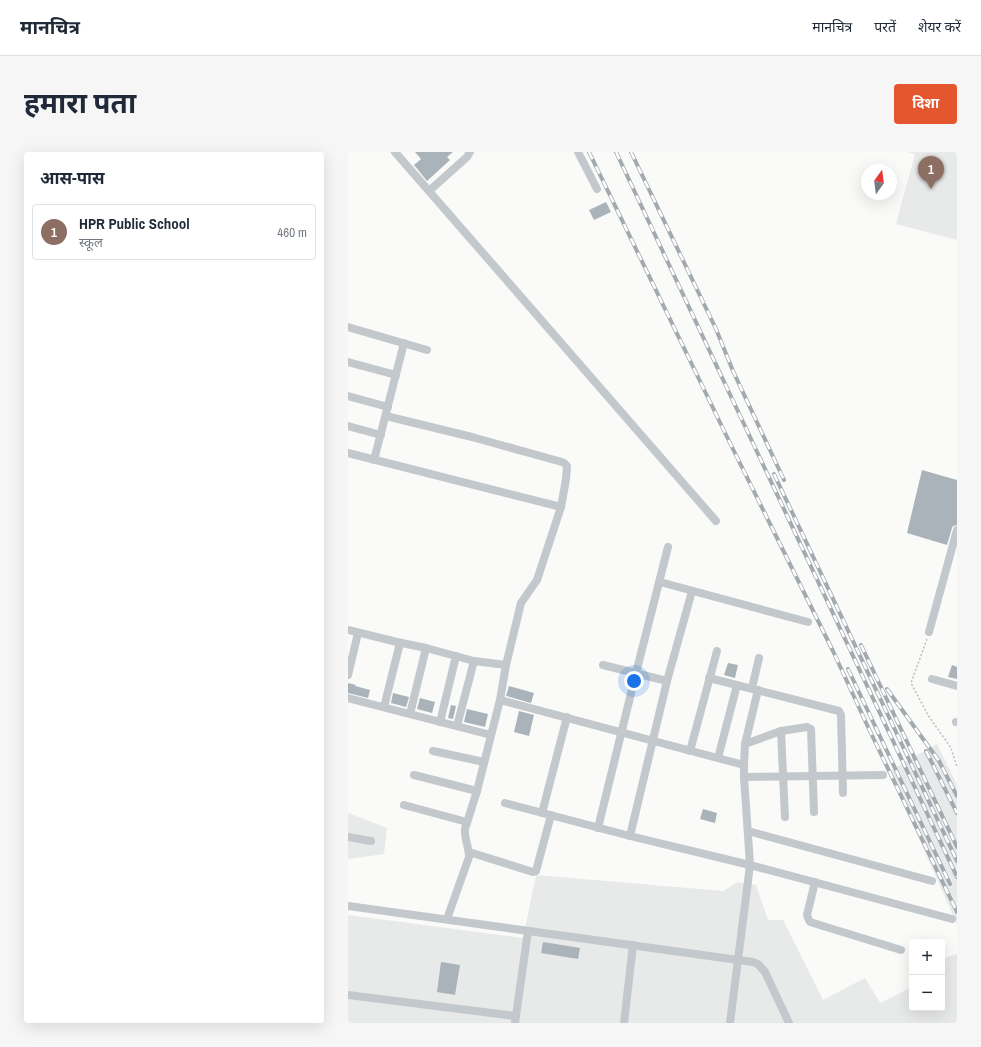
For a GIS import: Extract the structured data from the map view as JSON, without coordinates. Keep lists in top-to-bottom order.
{
  "north": "top",
  "page": {
    "header": "मानचित्र",
    "nav": ["मानचित्र", "परतें", "शेयर करें"],
    "title": "हमारा पता",
    "buttons": "दिशा",
    "heading": "आस-पास",
    "pins": "1",
    "list": [
      {
        "mark": "1",
        "name": "HPR Public School",
        "note": "स्कूल",
        "value": "460 m"
      }
    ],
    "map_buttons": ["+", "−"]
  }
}
